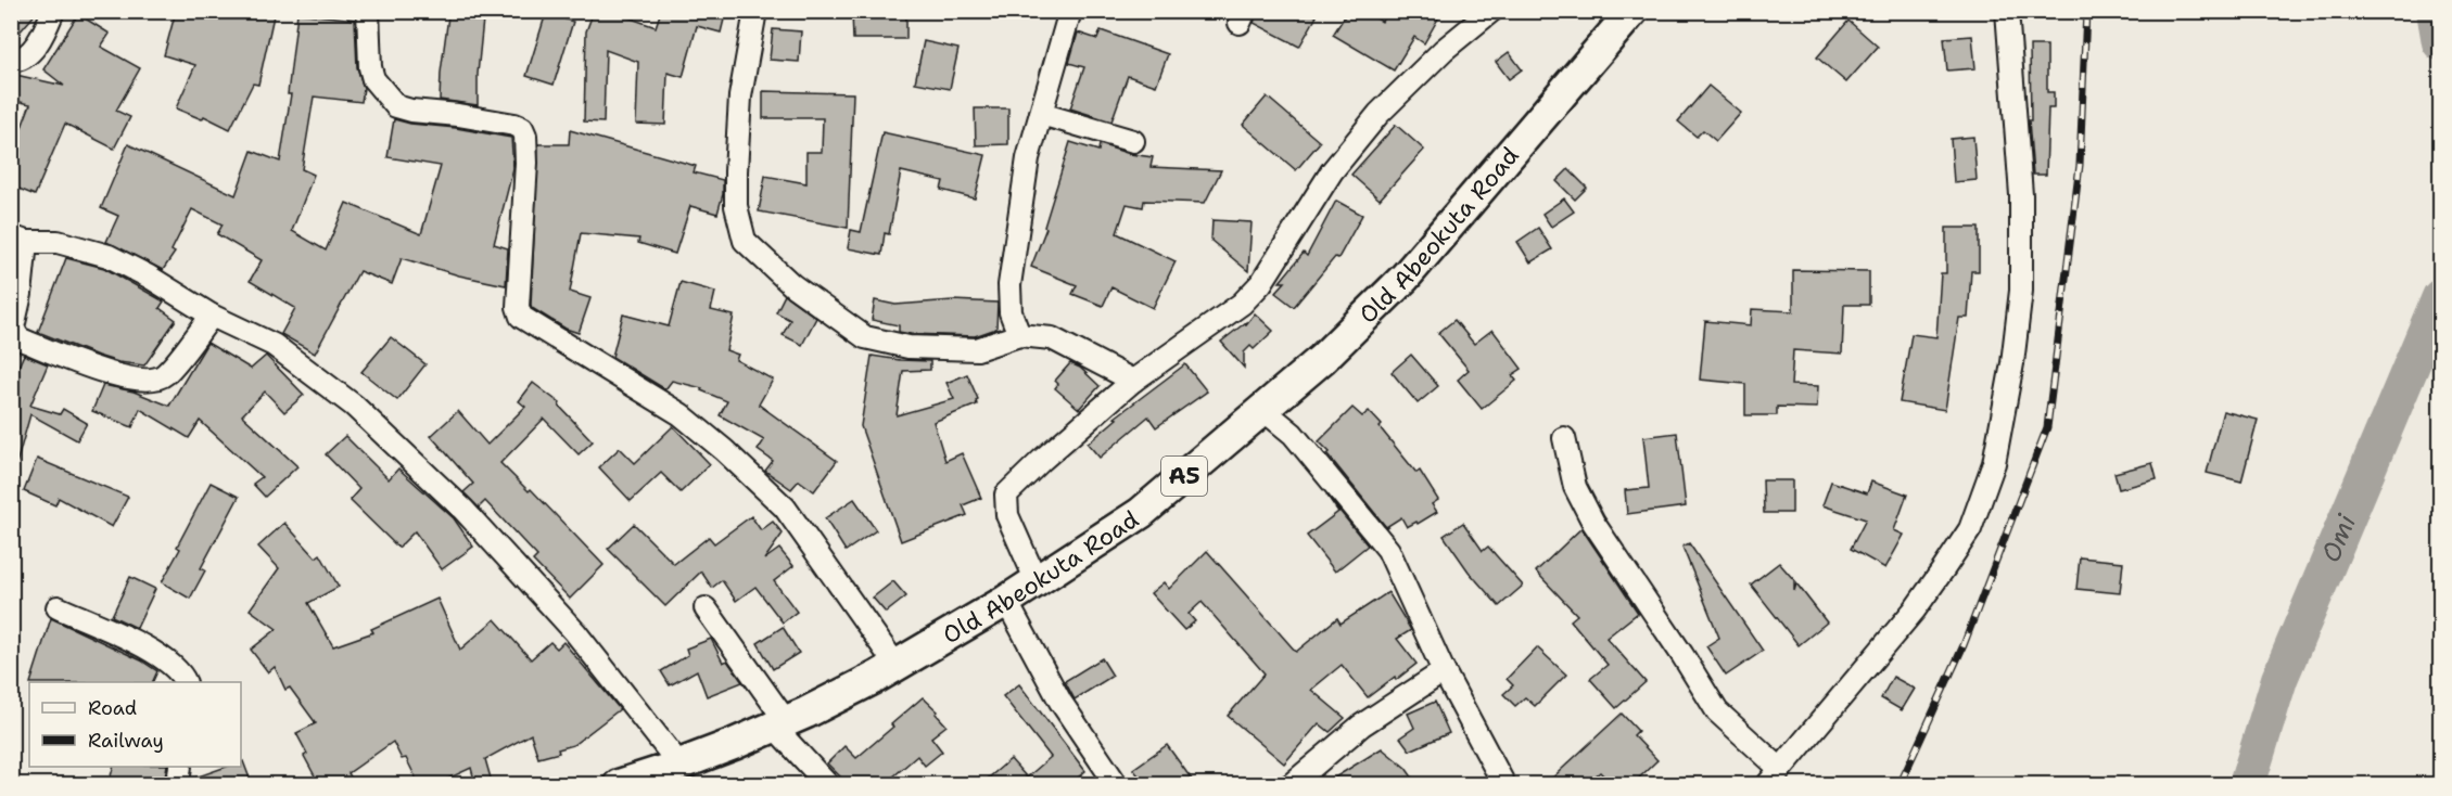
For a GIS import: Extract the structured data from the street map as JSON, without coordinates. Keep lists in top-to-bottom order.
{
  "streets": {
    "highway": ["Old Abeokuta Road", "A5"]
  },
  "water": ["Omi"],
  "legend": ["Road", "Railway"]
}
